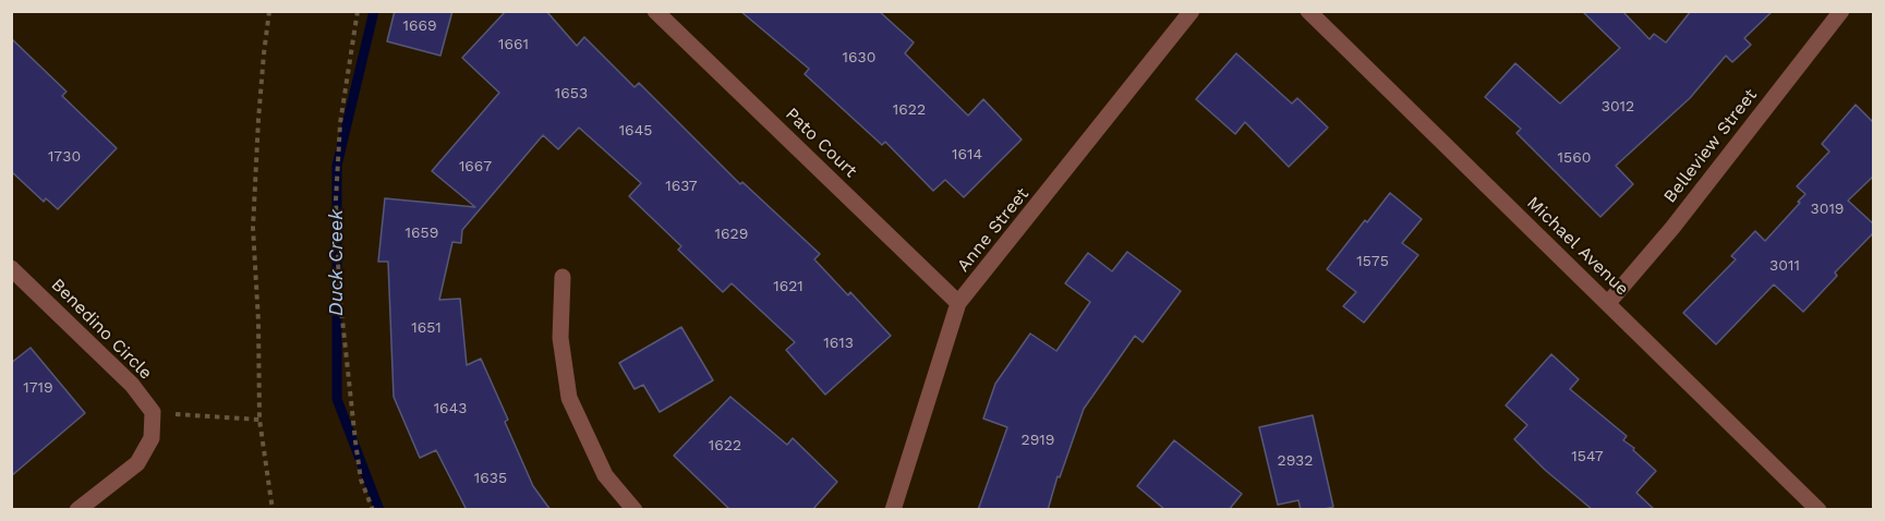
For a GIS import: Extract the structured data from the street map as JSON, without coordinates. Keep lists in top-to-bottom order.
{
  "streets": {
    "street": [
      "Pato Court",
      "Belleview Street",
      "Anne Street",
      "Michael Avenue",
      "Benedino Circle"
    ]
  },
  "crossings": [
    ["Pato Court", "Anne Street"],
    ["Belleview Street", "Michael Avenue"]
  ],
  "water": ["Duck Creek"],
  "house_numbers": [
    "1669",
    "1661",
    "1630",
    "1653",
    "3012",
    "1622",
    "1645",
    "1614",
    "1730",
    "1560",
    "1667",
    "1637",
    "3019",
    "1659",
    "1629",
    "1575",
    "3011",
    "1621",
    "1651",
    "1613",
    "1719",
    "1643",
    "2919",
    "1622",
    "1547",
    "2932",
    "1635"
  ]
}
